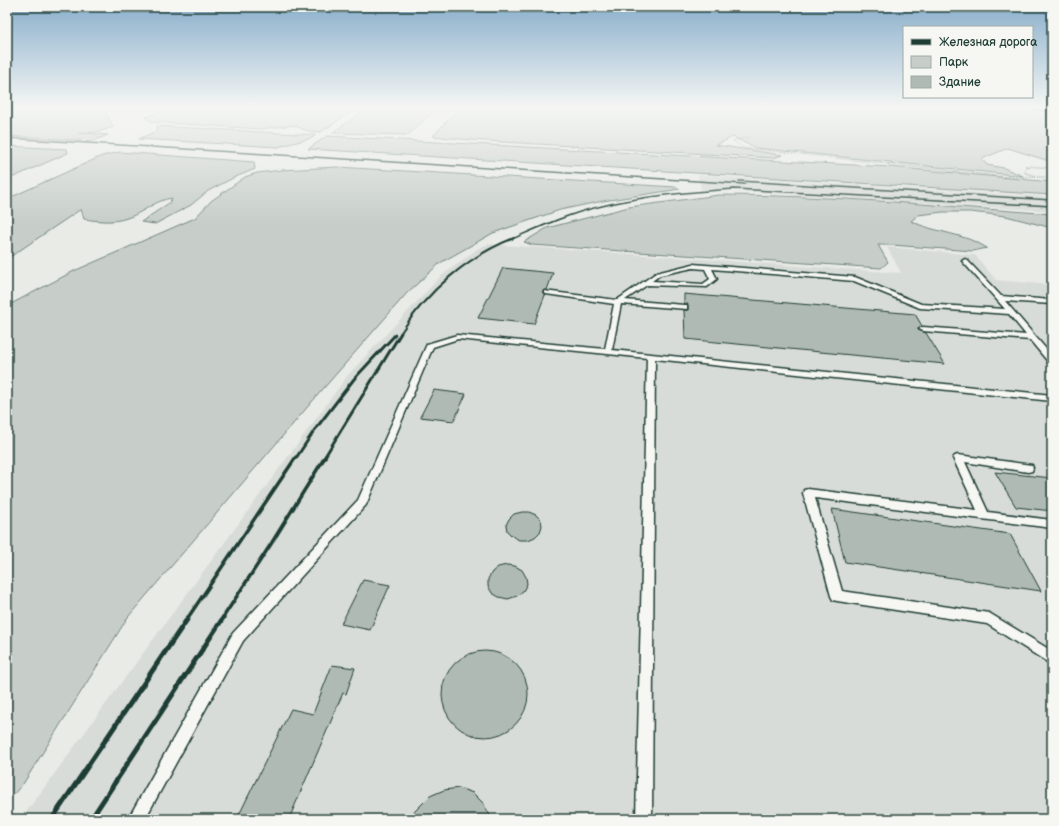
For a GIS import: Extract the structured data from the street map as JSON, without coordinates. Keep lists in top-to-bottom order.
{
  "legend": ["Железная дорога", "Парк", "Здание"]
}
